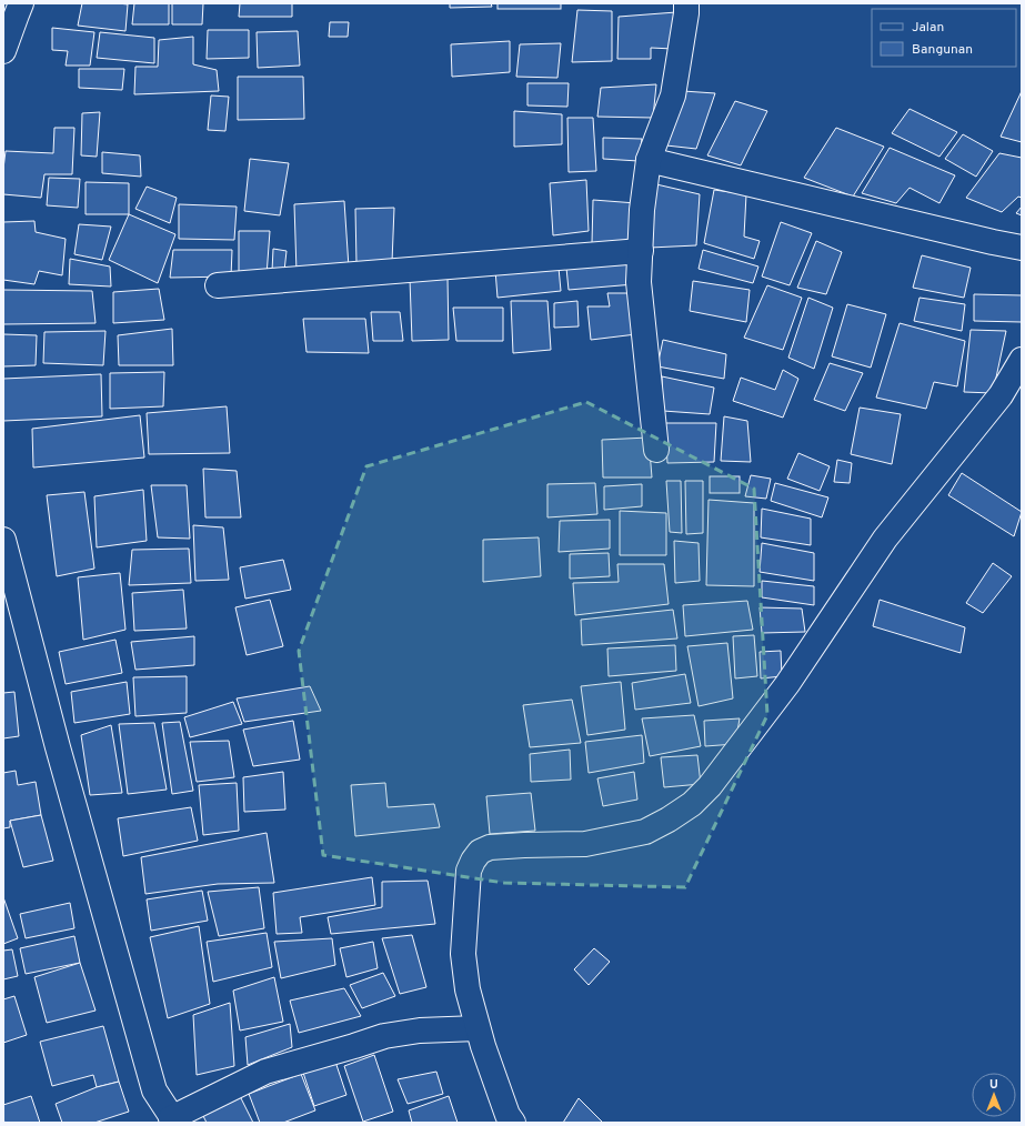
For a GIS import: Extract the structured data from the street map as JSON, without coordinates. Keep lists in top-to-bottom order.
{
  "legend": ["Jalan", "Bangunan"],
  "north": "top"
}
